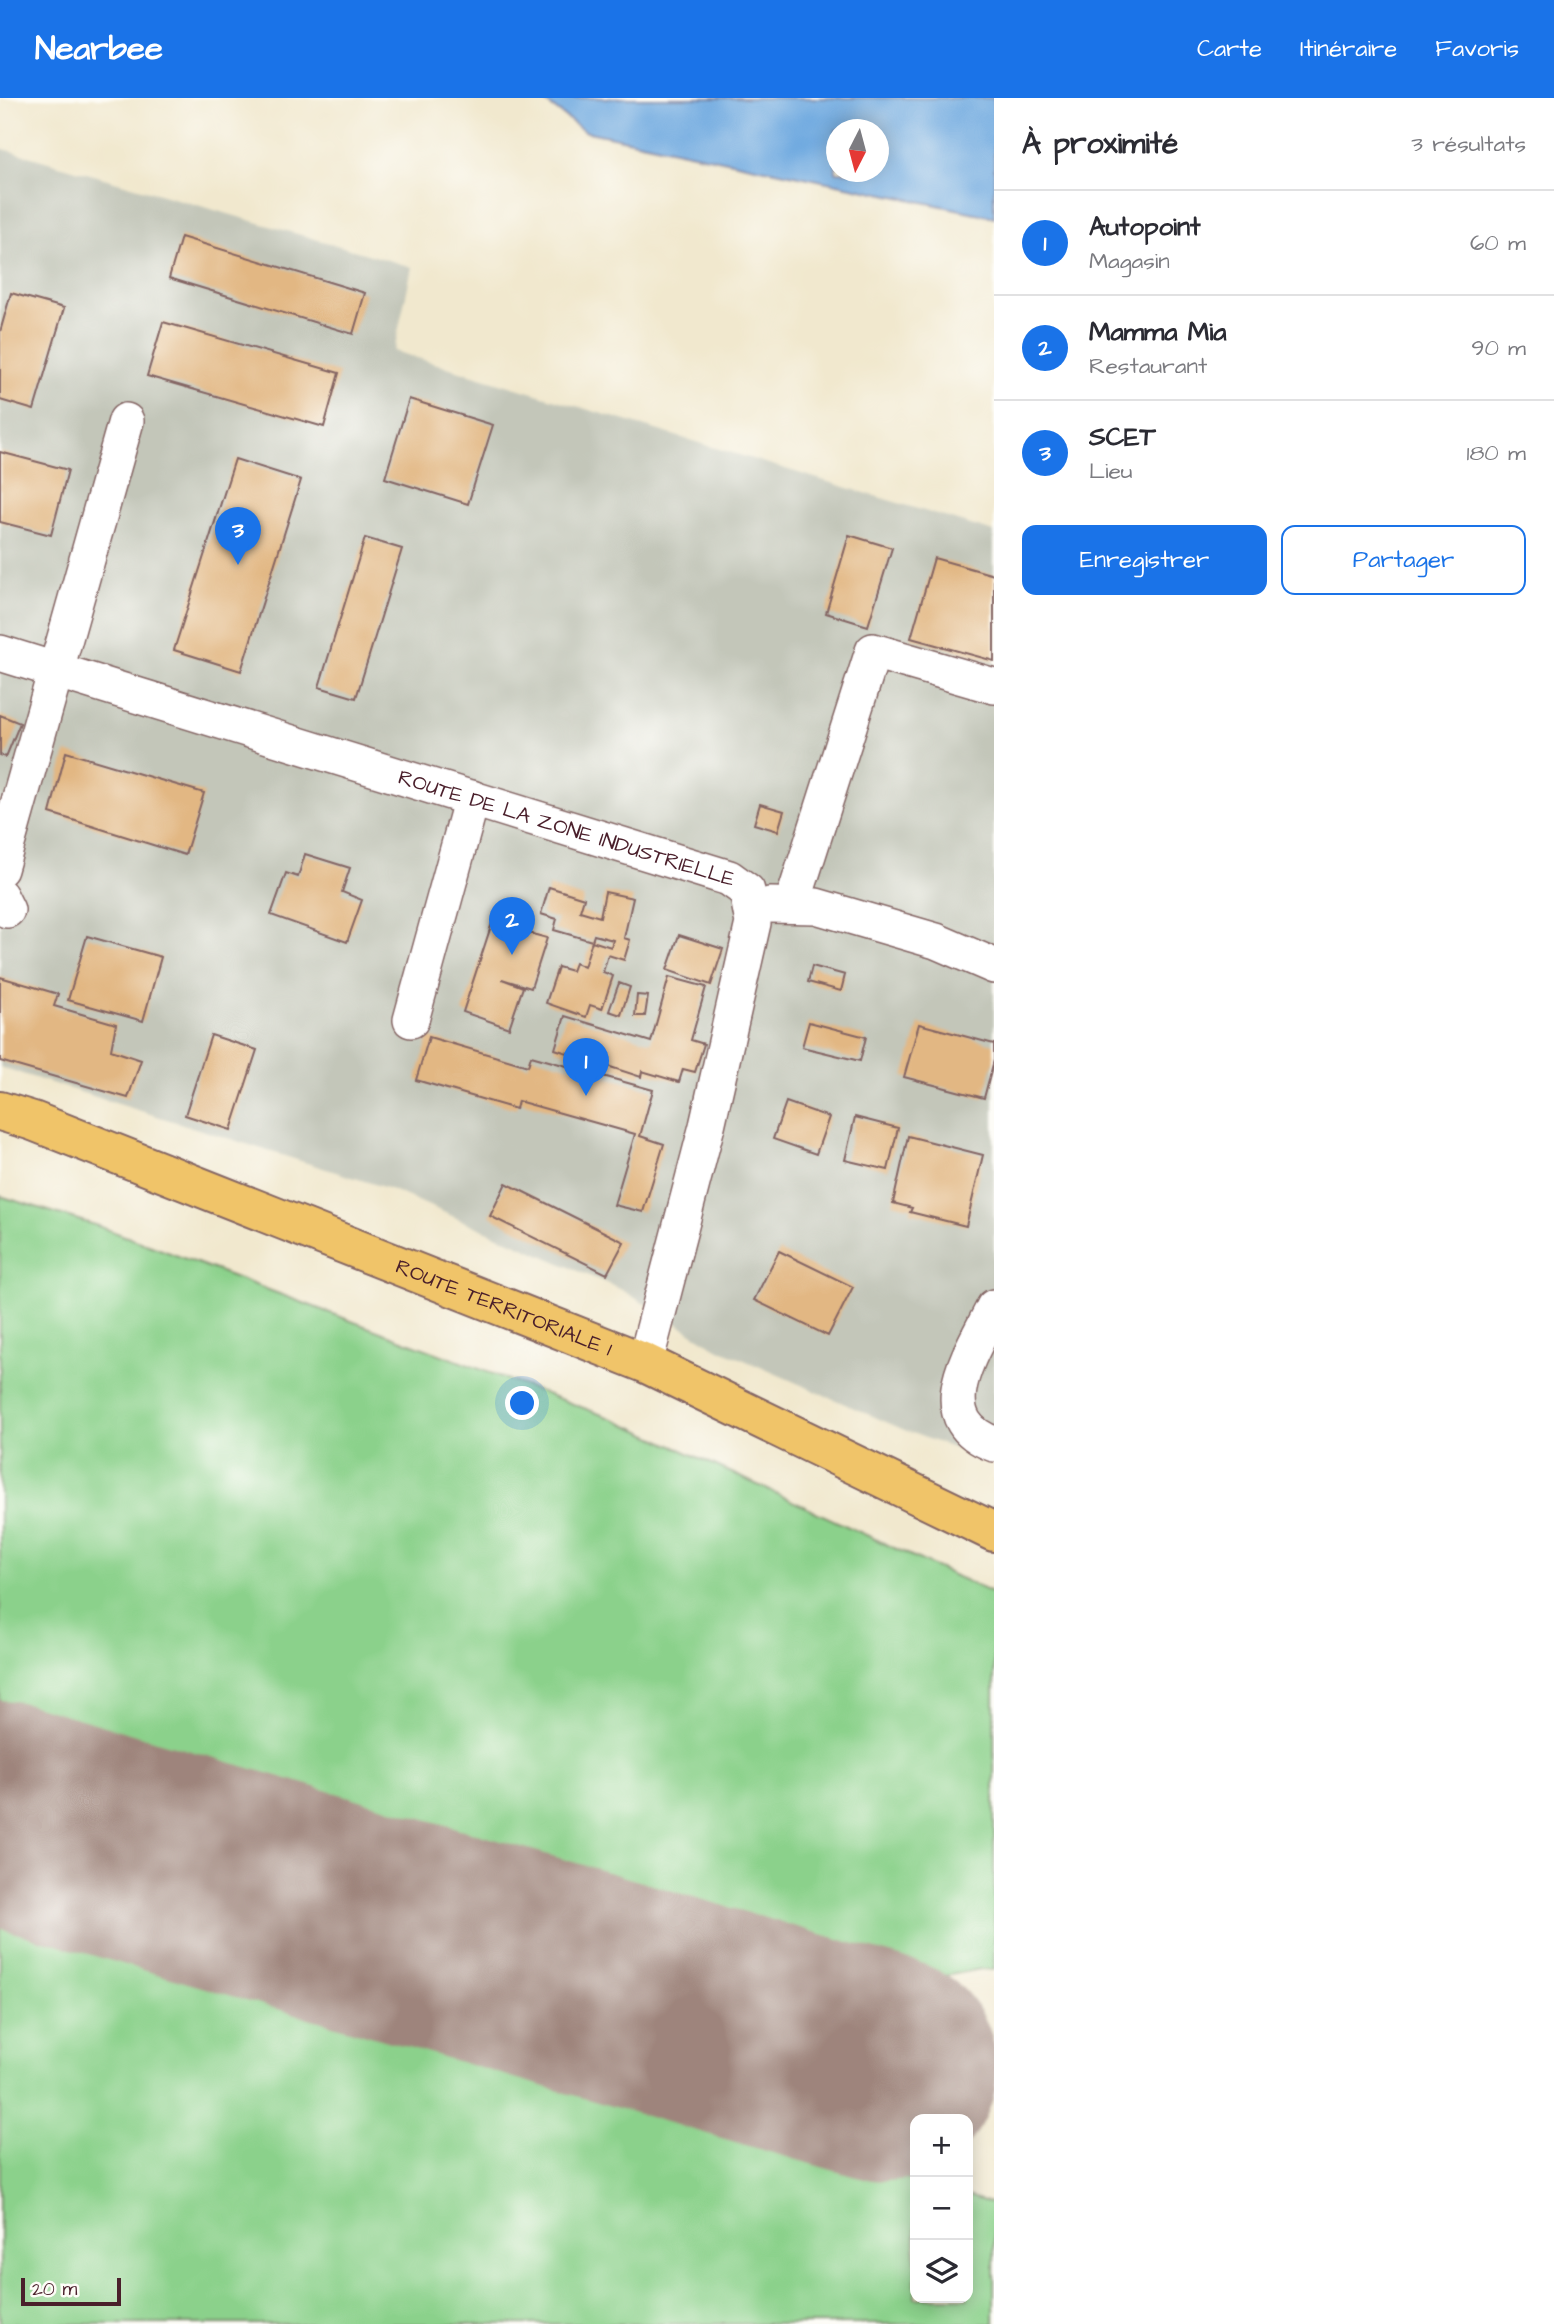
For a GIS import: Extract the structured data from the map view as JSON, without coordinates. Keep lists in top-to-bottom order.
{
  "streets": {
    "main road": ["ROUTE TERRITORIALE 1"],
    "street": ["ROUTE DE LA ZONE INDUSTRIELLE"]
  },
  "crossings": [
    ["ROUTE DE LA ZONE INDUSTRIELLE", "ROUTE TERRITORIALE 1"]
  ],
  "scale_bar": "20 m",
  "north": "bottom",
  "page": {
    "header": "Nearbee",
    "nav": ["Carte", "Itinéraire", "Favoris"],
    "heading": ["À proximité", "3 résultats"],
    "list": [
      {
        "mark": "1",
        "name": "Autopoint",
        "note": "Magasin",
        "value": "60 m"
      },
      {
        "mark": "2",
        "name": "Mamma Mia",
        "note": "Restaurant",
        "value": "90 m"
      },
      {
        "mark": "3",
        "name": "SCET",
        "note": "Lieu",
        "value": "180 m"
      }
    ],
    "buttons": ["Enregistrer", "Partager"],
    "pins": ["3", "2", "1"],
    "map_buttons": ["+", "−"],
    "scale": "20 m"
  }
}
